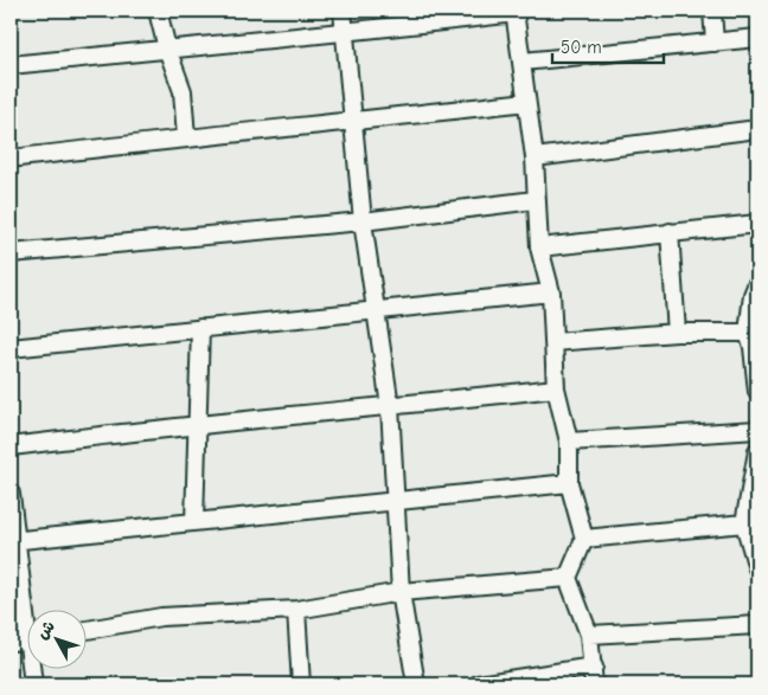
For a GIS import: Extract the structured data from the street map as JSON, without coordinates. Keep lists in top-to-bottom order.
{
  "scale_bar": "50 m",
  "north": "top left"
}
